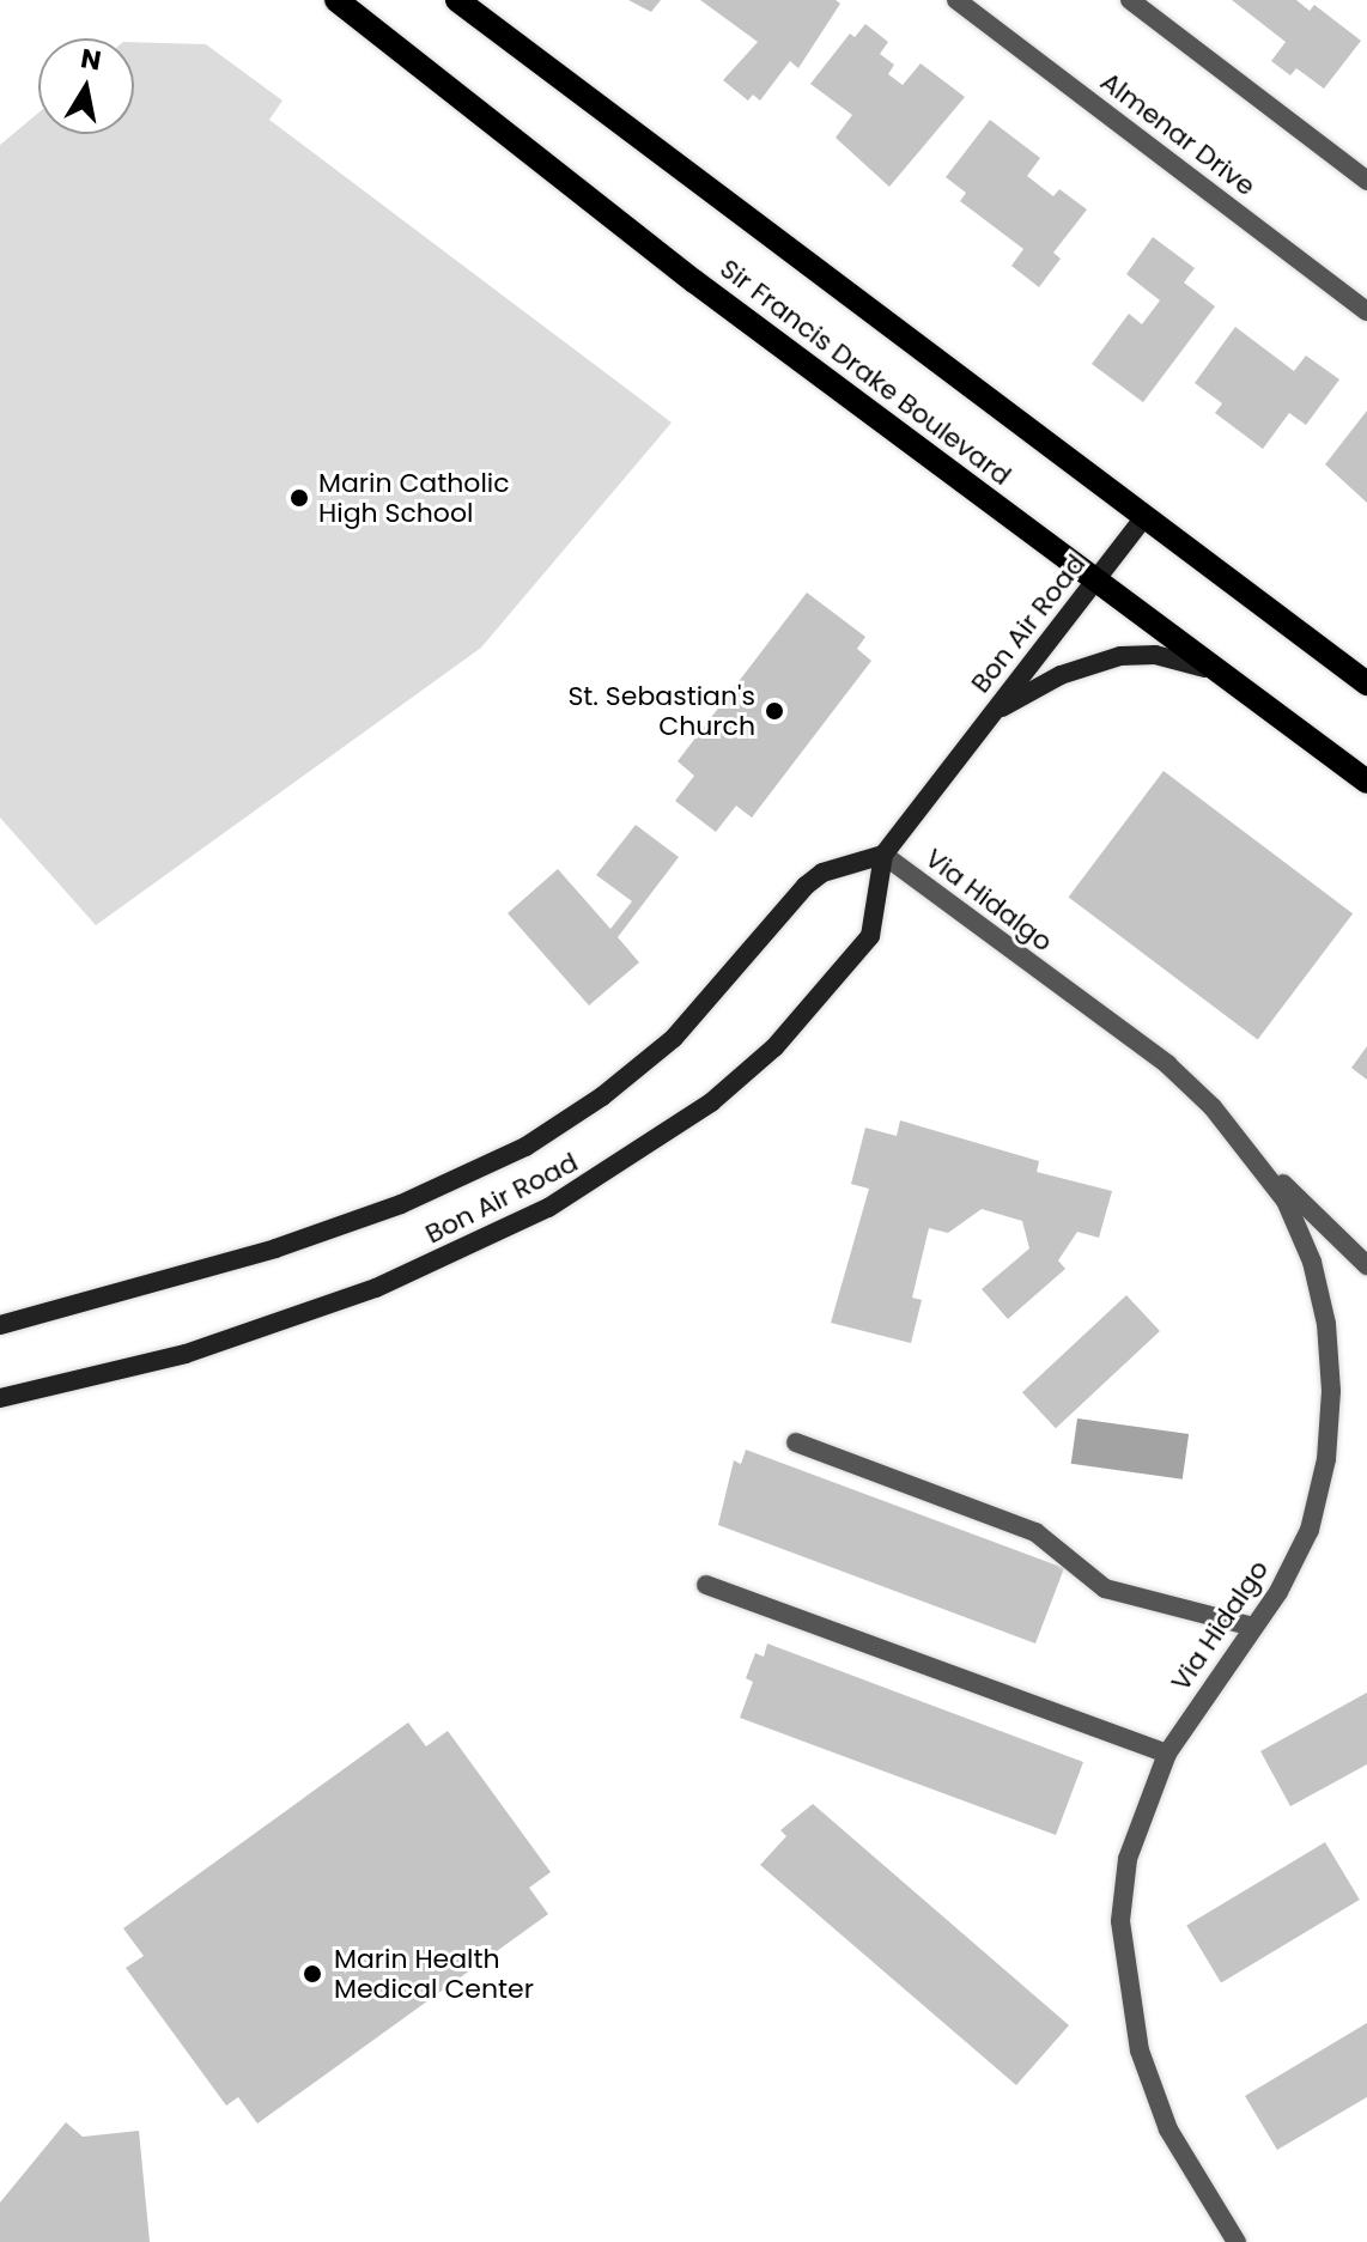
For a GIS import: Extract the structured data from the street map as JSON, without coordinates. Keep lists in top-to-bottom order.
{
  "streets": {
    "main road": ["Sir Francis Drake Boulevard", "Bon Air Road"],
    "street": ["Almenar Drive", "Via Hidalgo"]
  },
  "crossings": [
    ["Sir Francis Drake Boulevard", "Bon Air Road"],
    ["Bon Air Road", "Via Hidalgo"]
  ],
  "places": ["Marin Catholic High School", "St. Sebastian's Church", "Marin Health Medical Center"],
  "north": "top"
}
